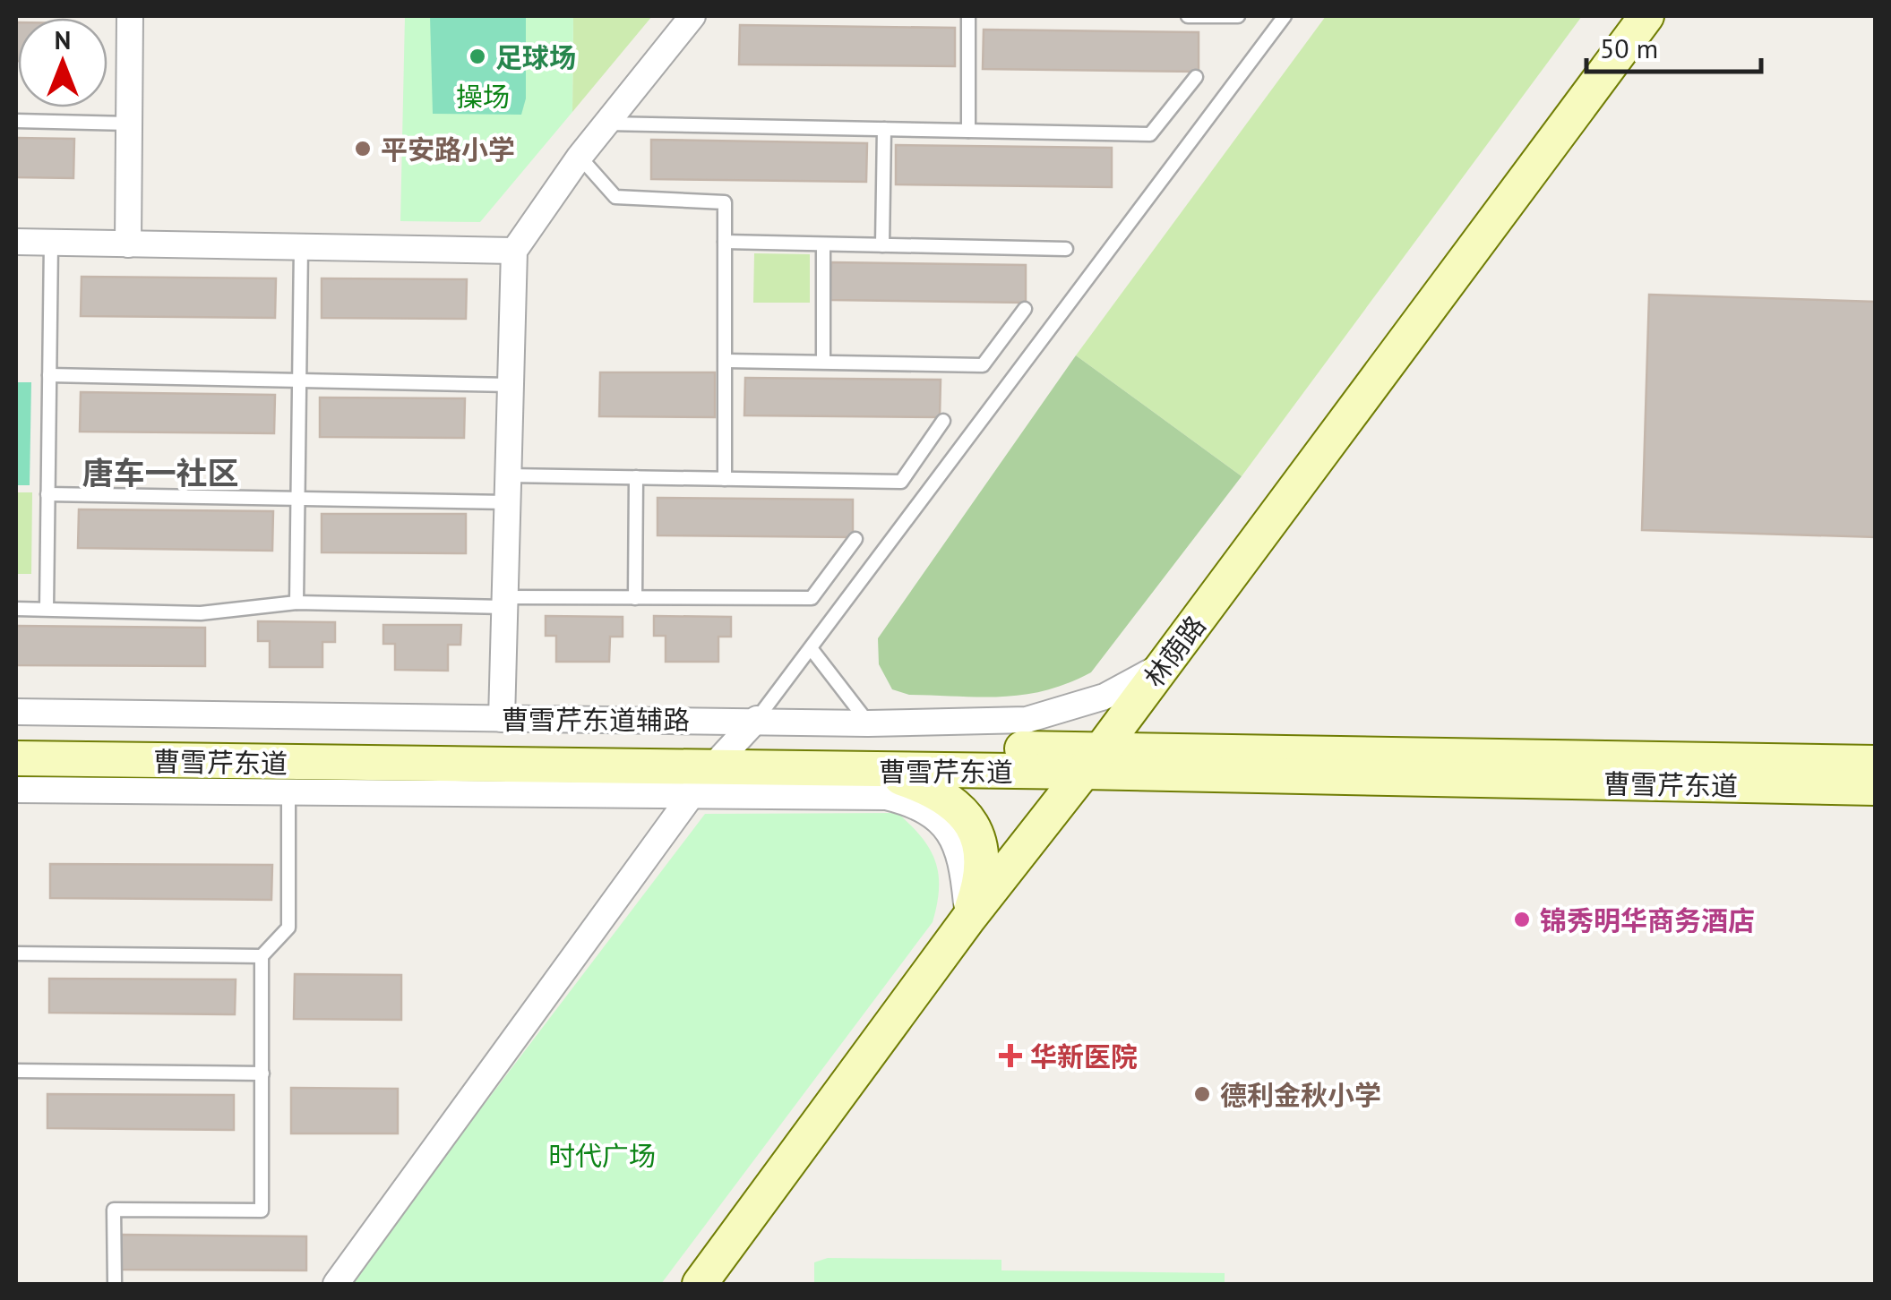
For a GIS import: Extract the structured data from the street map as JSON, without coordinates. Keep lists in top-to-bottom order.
{
  "streets": {
    "main road": ["林荫路", "曹雪芹东道"],
    "street": ["曹雪芹东道辅路"]
  },
  "crossings": [
    ["林荫路", "曹雪芹东道辅路"],
    ["林荫路", "曹雪芹东道"]
  ],
  "districts": ["唐车一社区"],
  "parks": ["操场", "时代广场"],
  "places": {
    "other": [
      "足球场",
      "平安路小学",
      "锦秀明华商务酒店",
      "德利金秋小学"
    ],
    "health": ["华新医院"]
  },
  "scale_bar": "50 m",
  "north": "top"
}
